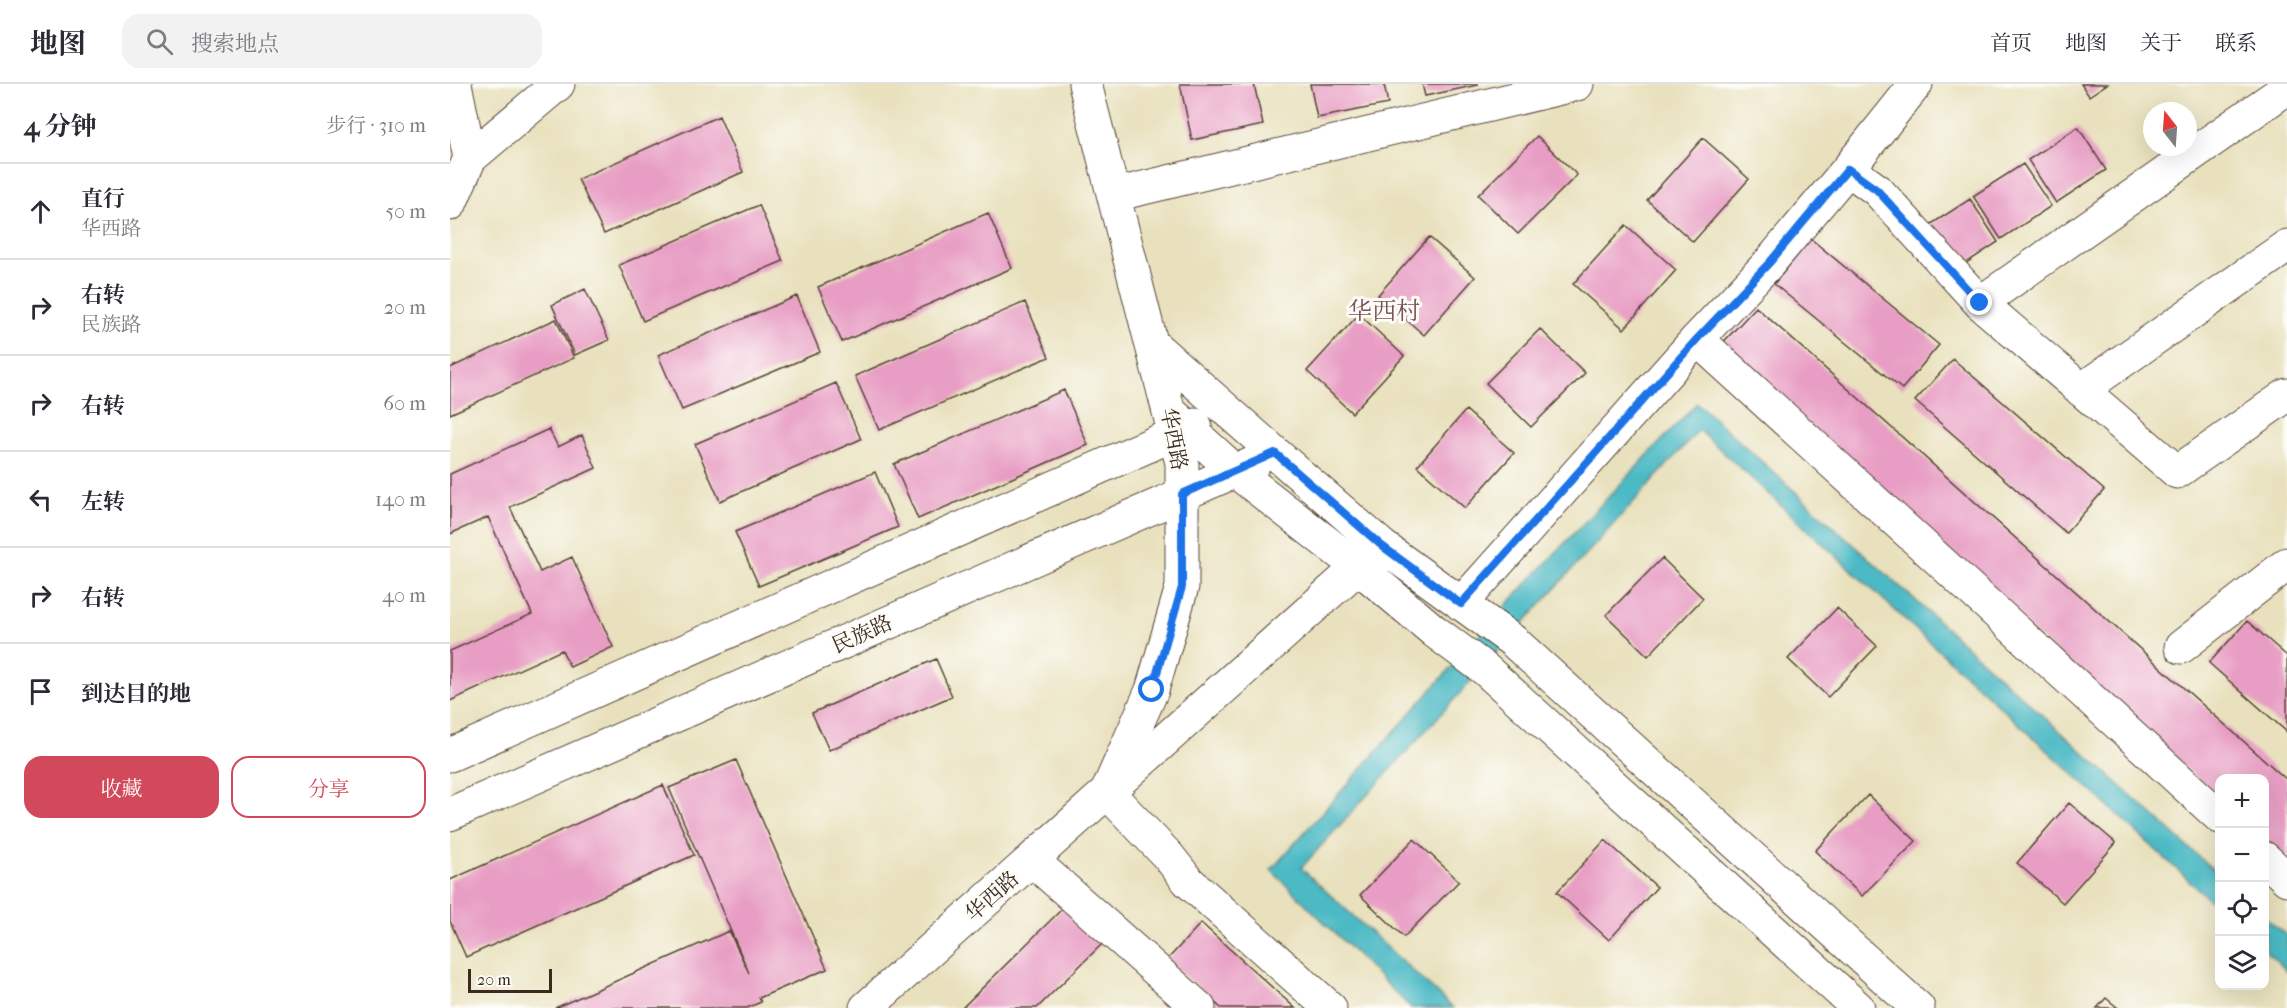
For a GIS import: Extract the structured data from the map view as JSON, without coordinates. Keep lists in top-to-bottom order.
{
  "streets": {
    "street": ["华西路", "民族路"]
  },
  "crossings": [
    ["华西路", "民族路"]
  ],
  "districts": ["华西村"],
  "scale_bar": "20 m",
  "north": "top",
  "page": {
    "header": "地图",
    "search": "搜索地点",
    "nav": [
      "首页",
      "地图",
      "关于",
      "联系"
    ],
    "heading": ["4 分钟", "步行 · 310 m"],
    "list": [
      ["直行", "华西路", "50 m"],
      ["右转", "民族路", "20 m"],
      ["右转", "60 m"],
      ["左转", "140 m"],
      ["右转", "40 m"],
      "到达目的地"
    ],
    "buttons": ["收藏", "分享"],
    "map_buttons": ["+", "−"],
    "scale": "20 m"
  }
}
